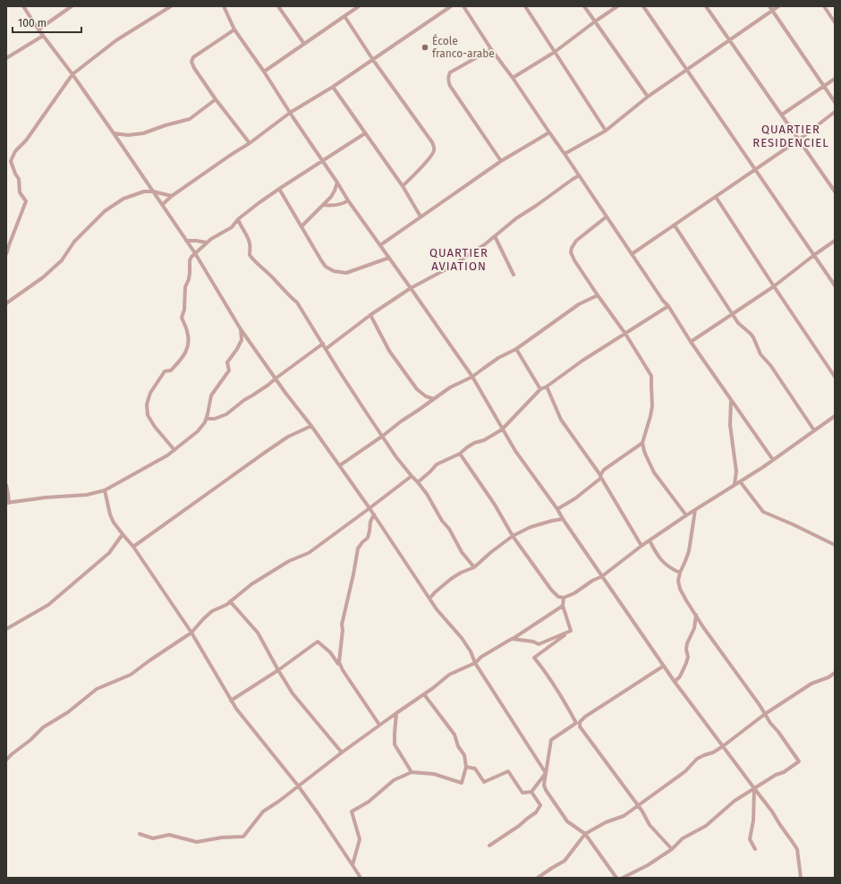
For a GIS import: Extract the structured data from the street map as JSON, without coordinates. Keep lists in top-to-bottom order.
{
  "districts": ["QUARTIER RESIDENCIEL", "QUARTIER AVIATION"],
  "places": ["École franco-arabe"],
  "scale_bar": "100 m"
}
